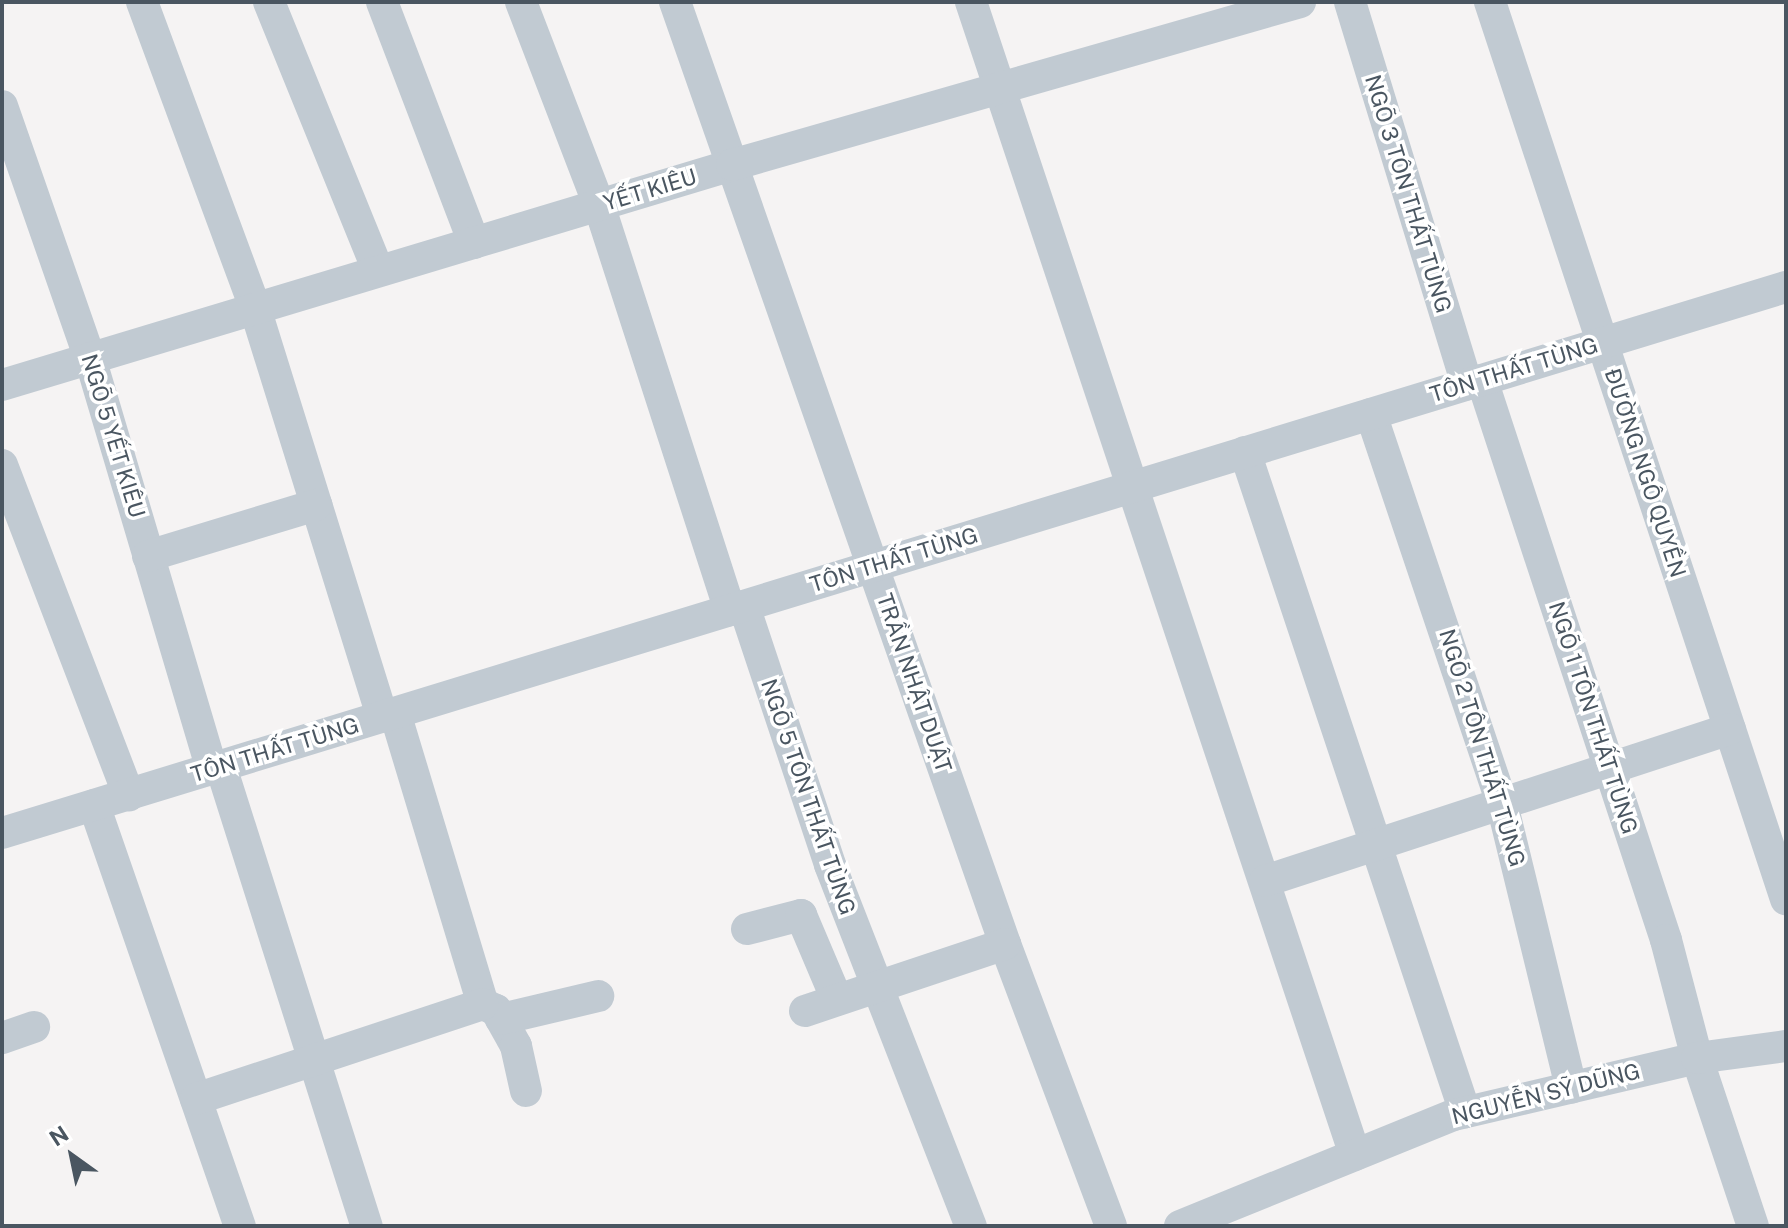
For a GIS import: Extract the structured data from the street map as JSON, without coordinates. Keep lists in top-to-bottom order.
{
  "streets": {
    "street": [
      "YẾT KIÊU",
      "NGÕ 3 TÔN THẤT TÙNG",
      "TÔN THẤT TÙNG",
      "NGÕ 5 YẾT KIÊU",
      "ĐƯỜNG NGÔ QUYỀN",
      "TRẦN NHẬT DUẬT",
      "NGÕ 1 TÔN THẤT TÙNG",
      "NGÕ 2 TÔN THẤT TÙNG",
      "NGÕ 5 TÔN THẤT TÙNG",
      "NGUYỄN SỸ DŨNG"
    ]
  },
  "crossings": [
    ["YẾT KIÊU", "NGÕ 5 YẾT KIÊU"],
    ["YẾT KIÊU", "TRẦN NHẬT DUẬT"],
    ["YẾT KIÊU", "NGÕ 5 TÔN THẤT TÙNG"],
    ["NGÕ 3 TÔN THẤT TÙNG", "TÔN THẤT TÙNG"],
    ["NGÕ 3 TÔN THẤT TÙNG", "NGÕ 1 TÔN THẤT TÙNG"],
    ["TÔN THẤT TÙNG", "NGÕ 5 YẾT KIÊU"],
    ["TÔN THẤT TÙNG", "ĐƯỜNG NGÔ QUYỀN"],
    ["TÔN THẤT TÙNG", "TRẦN NHẬT DUẬT"],
    ["TÔN THẤT TÙNG", "NGÕ 1 TÔN THẤT TÙNG"],
    ["TÔN THẤT TÙNG", "NGÕ 2 TÔN THẤT TÙNG"],
    ["TÔN THẤT TÙNG", "NGÕ 5 TÔN THẤT TÙNG"],
    ["NGÕ 1 TÔN THẤT TÙNG", "NGUYỄN SỸ DŨNG"],
    ["NGÕ 2 TÔN THẤT TÙNG", "NGUYỄN SỸ DŨNG"]
  ],
  "north": "top left"
}
